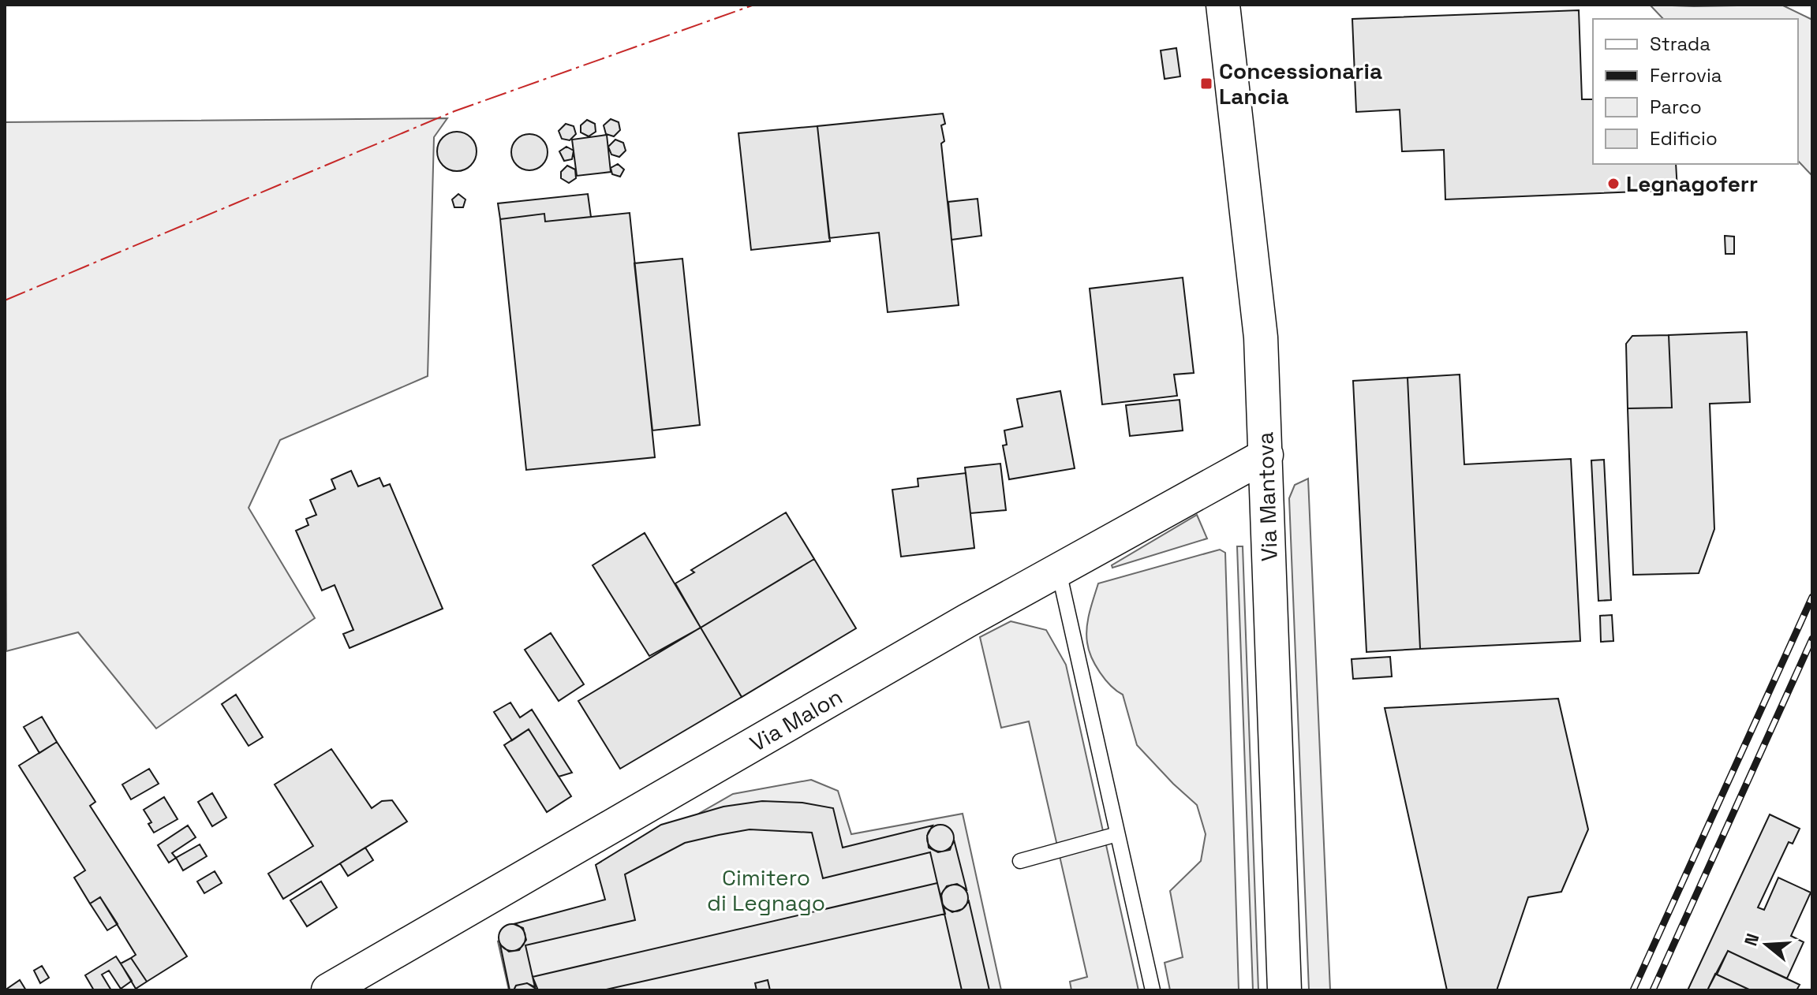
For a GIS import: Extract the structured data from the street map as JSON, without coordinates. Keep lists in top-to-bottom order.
{
  "streets": {
    "street": ["Via Mantova", "Via Malon"]
  },
  "crossings": [
    ["Via Mantova", "Via Malon"]
  ],
  "parks": ["Cimitero di Legnago"],
  "places": {
    "transit": ["Concessionaria Lancia"],
    "other": ["Legnagoferr"]
  },
  "legend": [
    "Strada",
    "Ferrovia",
    "Parco",
    "Edificio"
  ],
  "north": "left"
}
